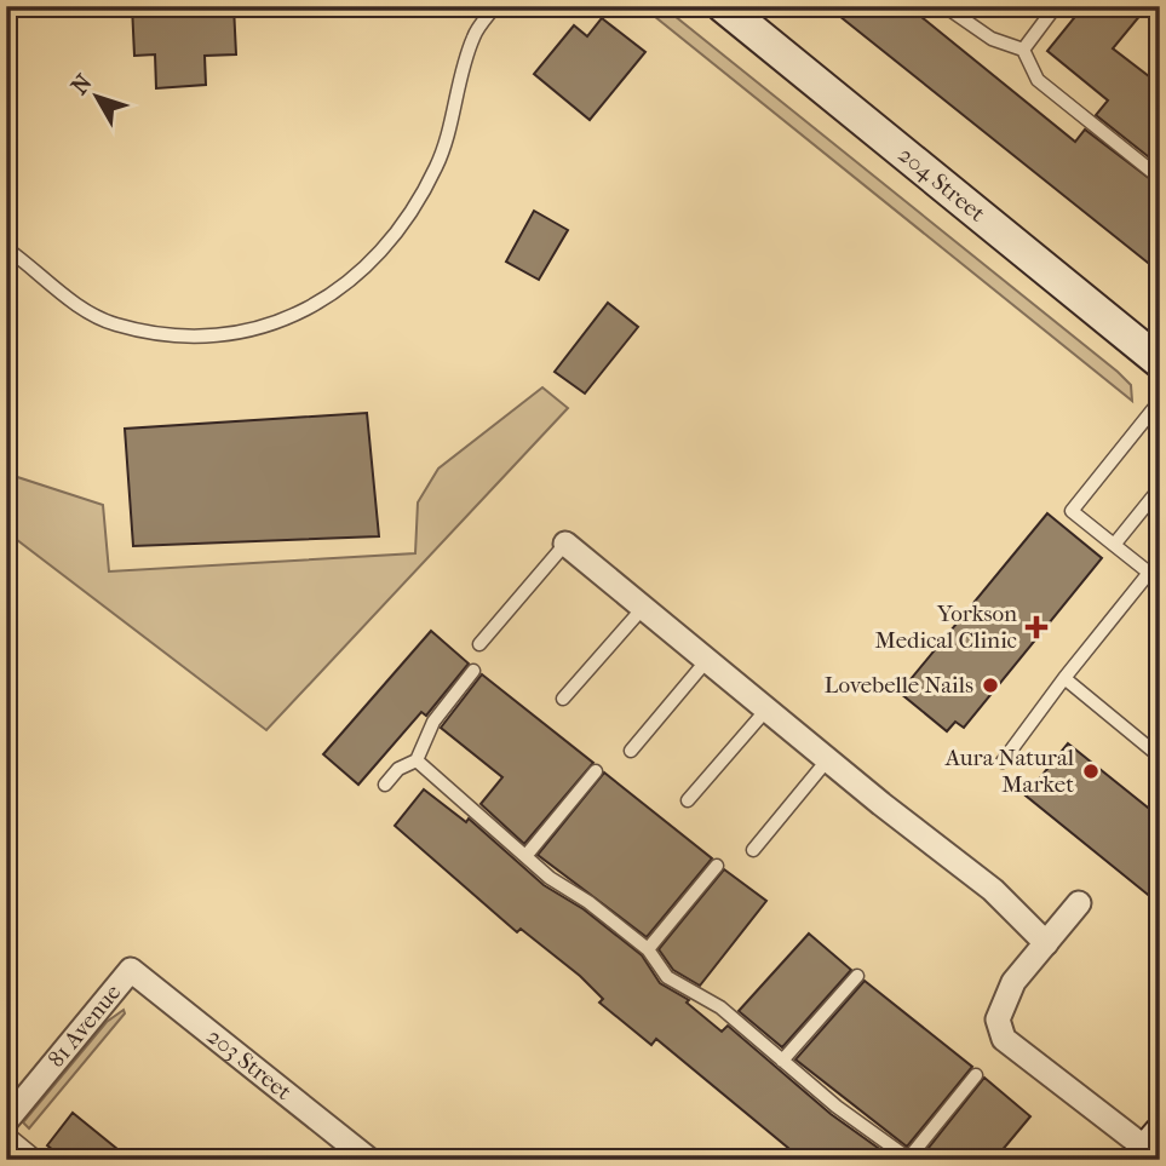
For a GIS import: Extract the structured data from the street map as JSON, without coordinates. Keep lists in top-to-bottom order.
{
  "streets": {
    "street": ["204 Street", "81 Avenue", "203 Street"]
  },
  "crossings": [
    ["81 Avenue", "203 Street"]
  ],
  "places": {
    "health": ["Yorkson Medical Clinic"],
    "other": ["Lovebelle Nails", "Aura Natural Market"]
  },
  "north": "top left"
}
